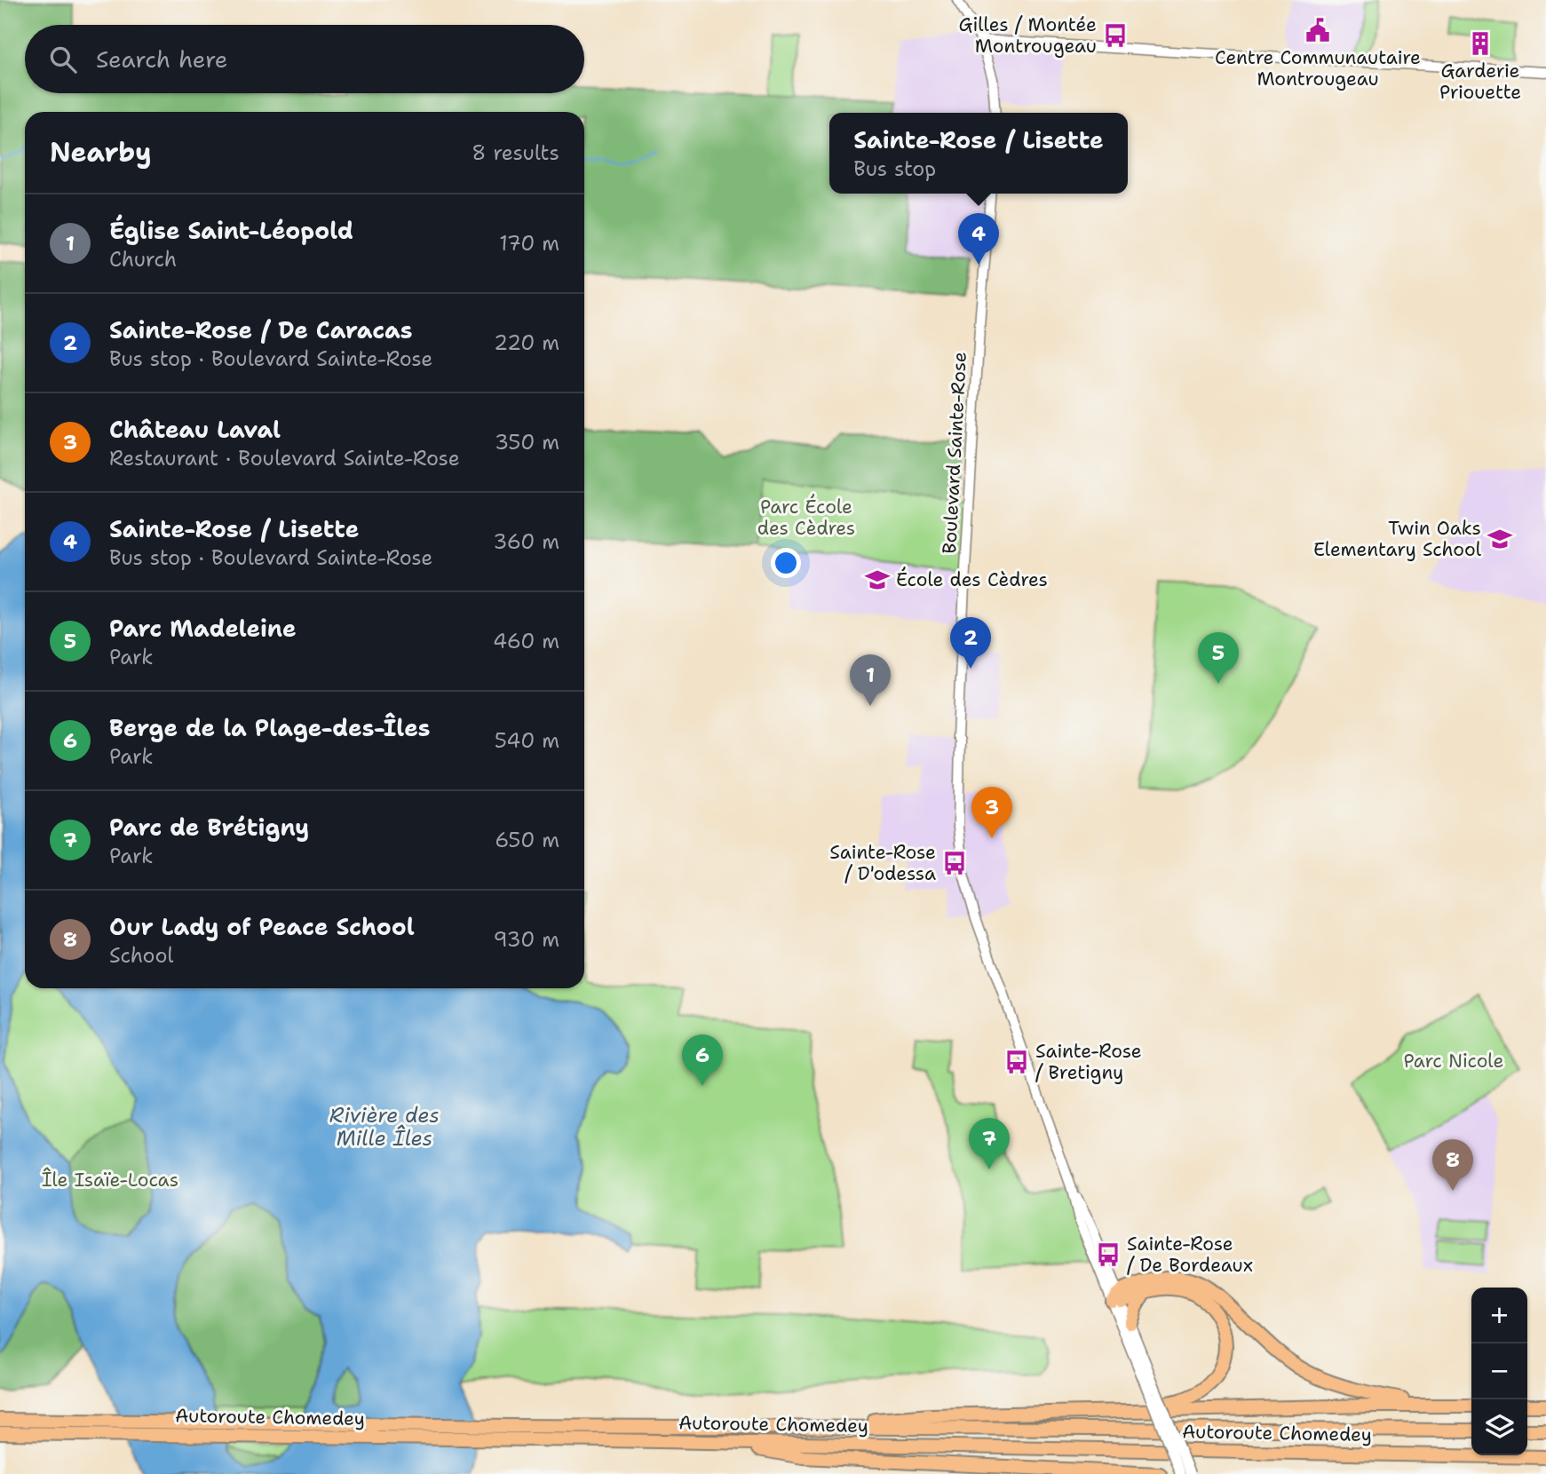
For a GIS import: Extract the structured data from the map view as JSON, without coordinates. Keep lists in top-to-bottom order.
{
  "streets": {
    "highway": ["Autoroute Chomedey"],
    "street": ["Boulevard Sainte-Rose"]
  },
  "water": ["Rivière des Mille Îles"],
  "parks": ["Parc École des Cèdres", "Parc Nicole", "Île Isaïe-Locas"],
  "places": {
    "public building": ["Centre Communautaire Montrougeau"],
    "bus stop": [
      "Gilles / Montée Montrougeau",
      "Sainte-Rose / D'odessa",
      "Sainte-Rose / Bretigny",
      "Sainte-Rose / De Bordeaux"
    ],
    "building": ["Garderie Priouette"],
    "school or university": ["Twin Oaks Elementary School", "École des Cèdres"]
  },
  "page": {
    "search": "Search here",
    "heading": ["Nearby", "8 results"],
    "popup": ["Sainte-Rose / Lisette", "Bus stop"],
    "list": [
      {
        "mark": "1",
        "name": "Église Saint-Léopold",
        "note": "Church",
        "value": "170 m"
      },
      {
        "mark": "2",
        "name": "Sainte-Rose / De Caracas",
        "note": "Bus stop · Boulevard Sainte-Rose",
        "value": "220 m"
      },
      {
        "mark": "3",
        "name": "Château Laval",
        "note": "Restaurant · Boulevard Sainte-Rose",
        "value": "350 m"
      },
      {
        "mark": "4",
        "name": "Sainte-Rose / Lisette",
        "note": "Bus stop · Boulevard Sainte-Rose",
        "value": "360 m"
      },
      {
        "mark": "5",
        "name": "Parc Madeleine",
        "note": "Park",
        "value": "460 m"
      },
      {
        "mark": "6",
        "name": "Berge de la Plage-des-Îles",
        "note": "Park",
        "value": "540 m"
      },
      {
        "mark": "7",
        "name": "Parc de Brétigny",
        "note": "Park",
        "value": "650 m"
      },
      {
        "mark": "8",
        "name": "Our Lady of Peace School",
        "note": "School",
        "value": "930 m"
      }
    ],
    "pins": [
      "4",
      "2",
      "5",
      "1",
      "3",
      "6",
      "7",
      "8"
    ],
    "map_buttons": ["+", "−"]
  }
}
